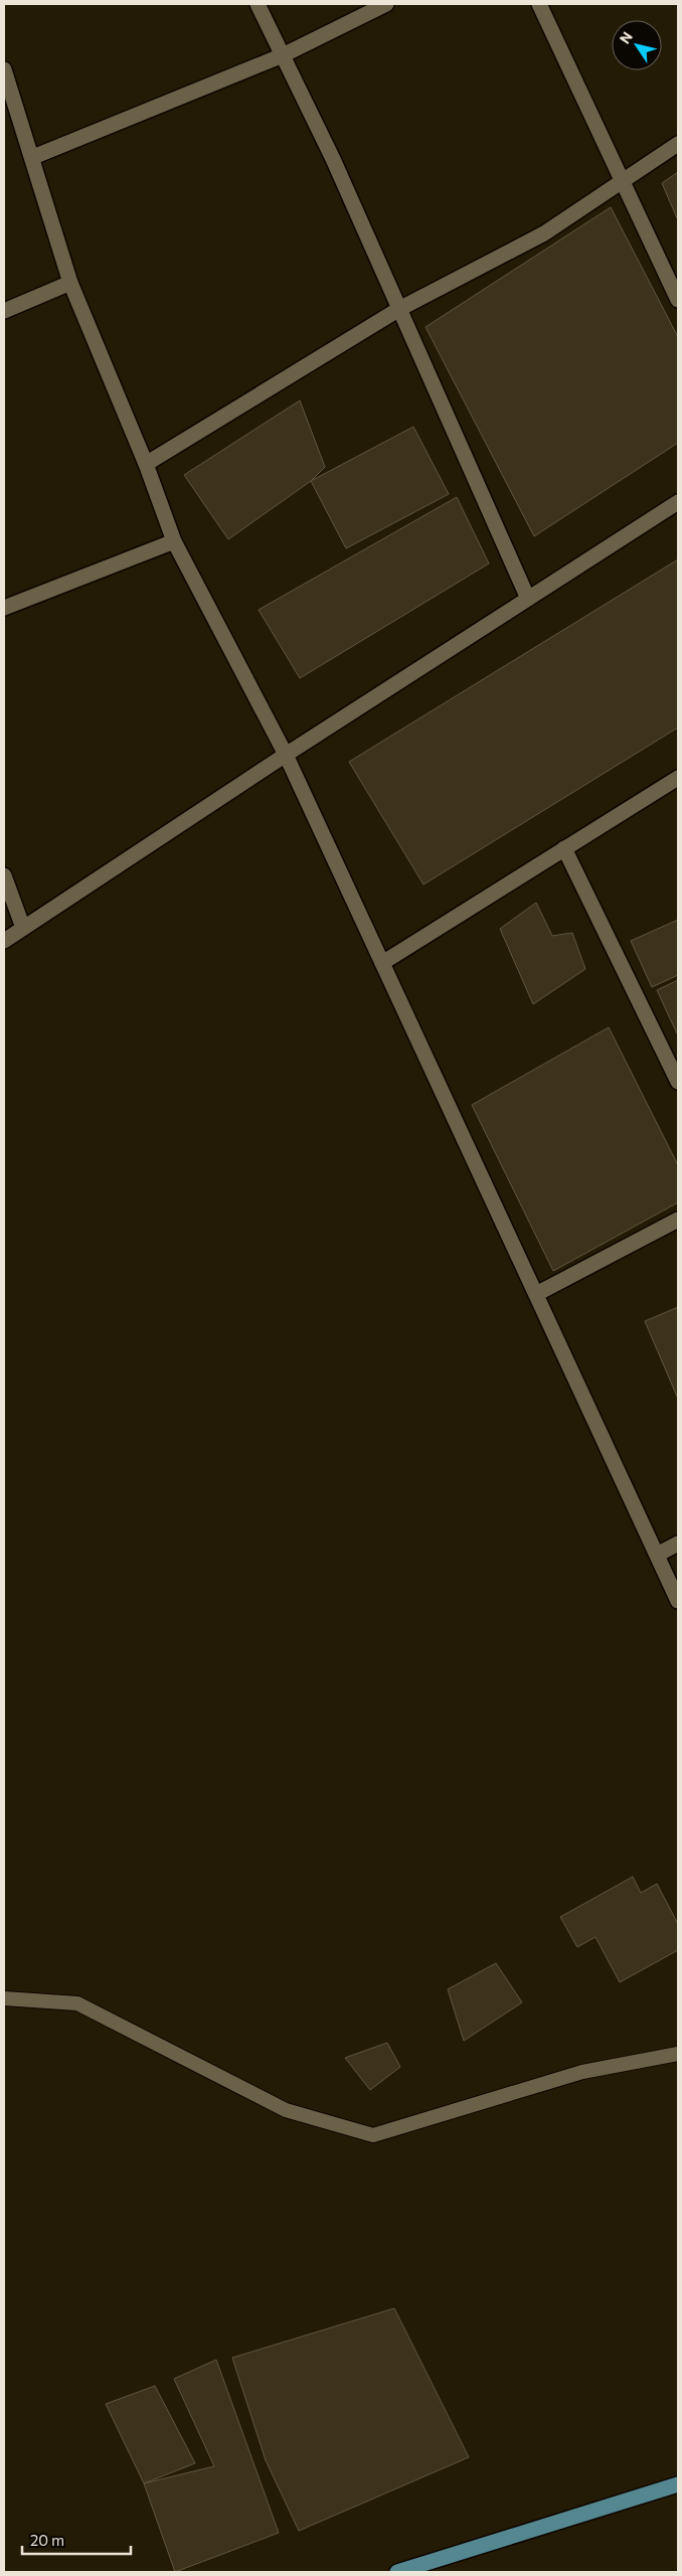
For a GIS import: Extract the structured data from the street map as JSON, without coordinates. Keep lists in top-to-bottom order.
{
  "scale_bar": "20 m",
  "north": "top left"
}
